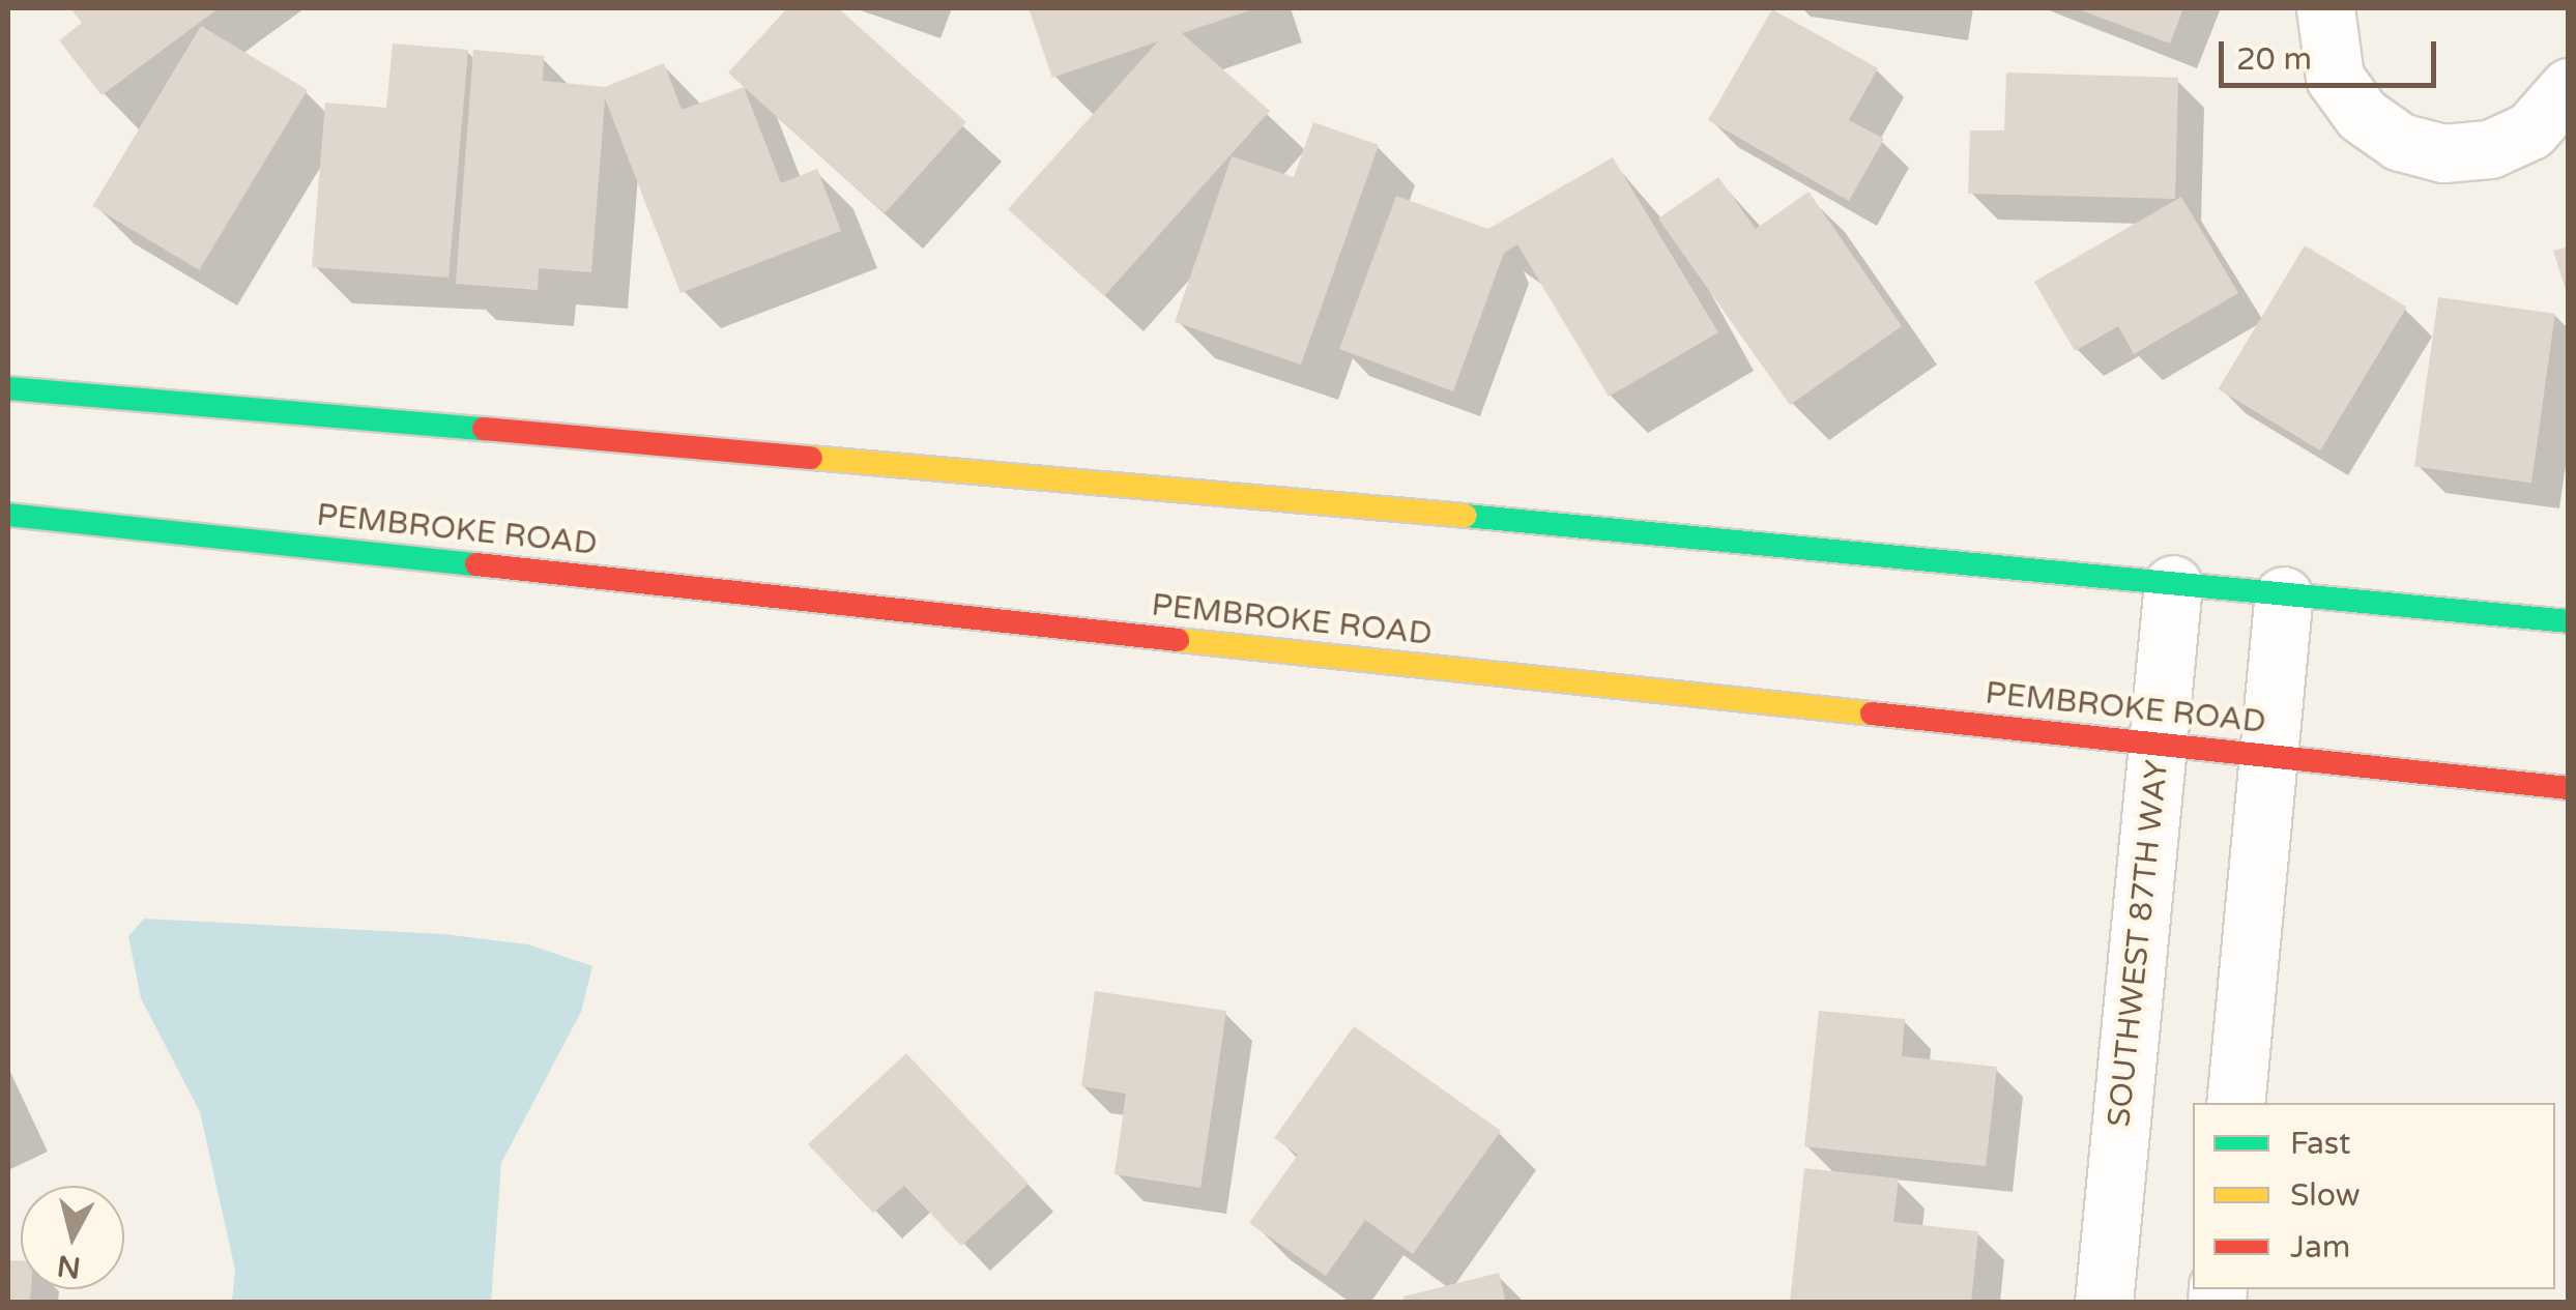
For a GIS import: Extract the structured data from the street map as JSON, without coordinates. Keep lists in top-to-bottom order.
{
  "streets": {
    "main road": ["PEMBROKE ROAD"],
    "street": ["SOUTHWEST 87TH WAY"]
  },
  "crossings": [
    ["PEMBROKE ROAD", "SOUTHWEST 87TH WAY"]
  ],
  "legend": ["Fast", "Slow", "Jam"],
  "scale_bar": "20 m",
  "north": "bottom"
}
